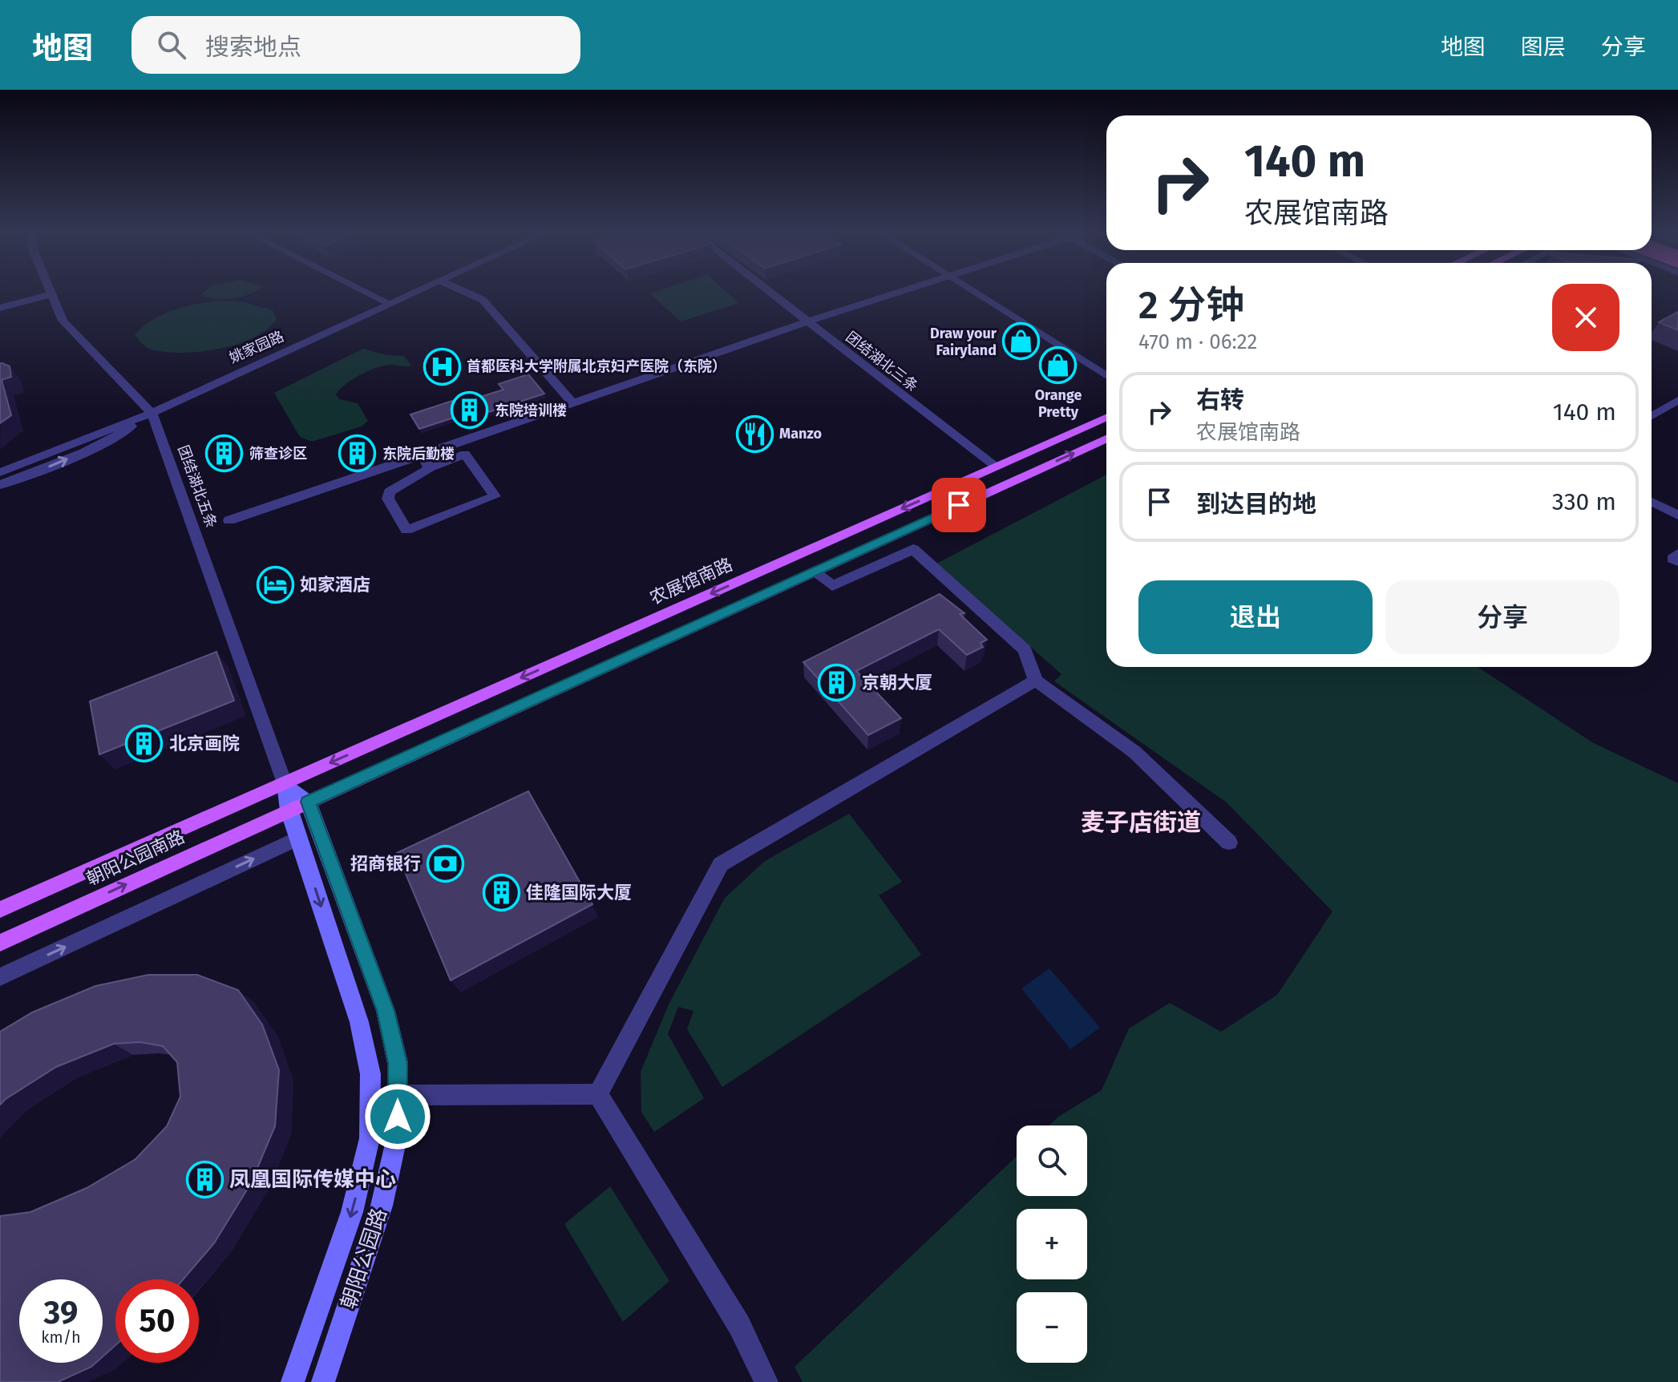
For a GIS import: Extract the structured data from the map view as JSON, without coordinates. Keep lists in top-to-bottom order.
{
  "streets": {
    "main road": ["农展馆南路", "朝阳公园南路", "朝阳公园路"],
    "street": ["姚家园路", "团结湖北三条", "团结湖北五条"]
  },
  "crossings": [
    ["姚家园路", "团结湖北五条"],
    ["团结湖北三条", "农展馆南路"],
    ["团结湖北五条", "农展馆南路"],
    ["团结湖北五条", "朝阳公园南路"],
    ["农展馆南路", "朝阳公园南路"],
    ["朝阳公园南路", "朝阳公园路"]
  ],
  "districts": ["麦子店街道"],
  "places": {
    "shop": ["Draw your Fairyland", "Orange Pretty"],
    "hospital": ["首都医科大学附属北京妇产医院（东院）"],
    "building": [
      "东院培训楼",
      "筛查诊区",
      "东院后勤楼",
      "京朝大厦",
      "北京画院",
      "佳隆国际大厦",
      "凤凰国际传媒中心"
    ],
    "restaurant": ["Manzo"],
    "hotel": ["如家酒店"],
    "bank": ["招商银行"]
  },
  "page": {
    "header": "地图",
    "search": "搜索地点",
    "nav": ["地图", "图层", "分享"],
    "turn": ["140 m", "农展馆南路"],
    "heading": ["2 分钟", "470 m · 06:22"],
    "list": [
      {
        "name": "右转",
        "note": "农展馆南路",
        "value": "140 m"
      },
      {
        "name": "到达目的地",
        "value": "330 m"
      }
    ],
    "buttons": ["退出", "分享"],
    "map_buttons": ["+", "−"],
    "speed": "39 km/h",
    "limit": "50"
  }
}
